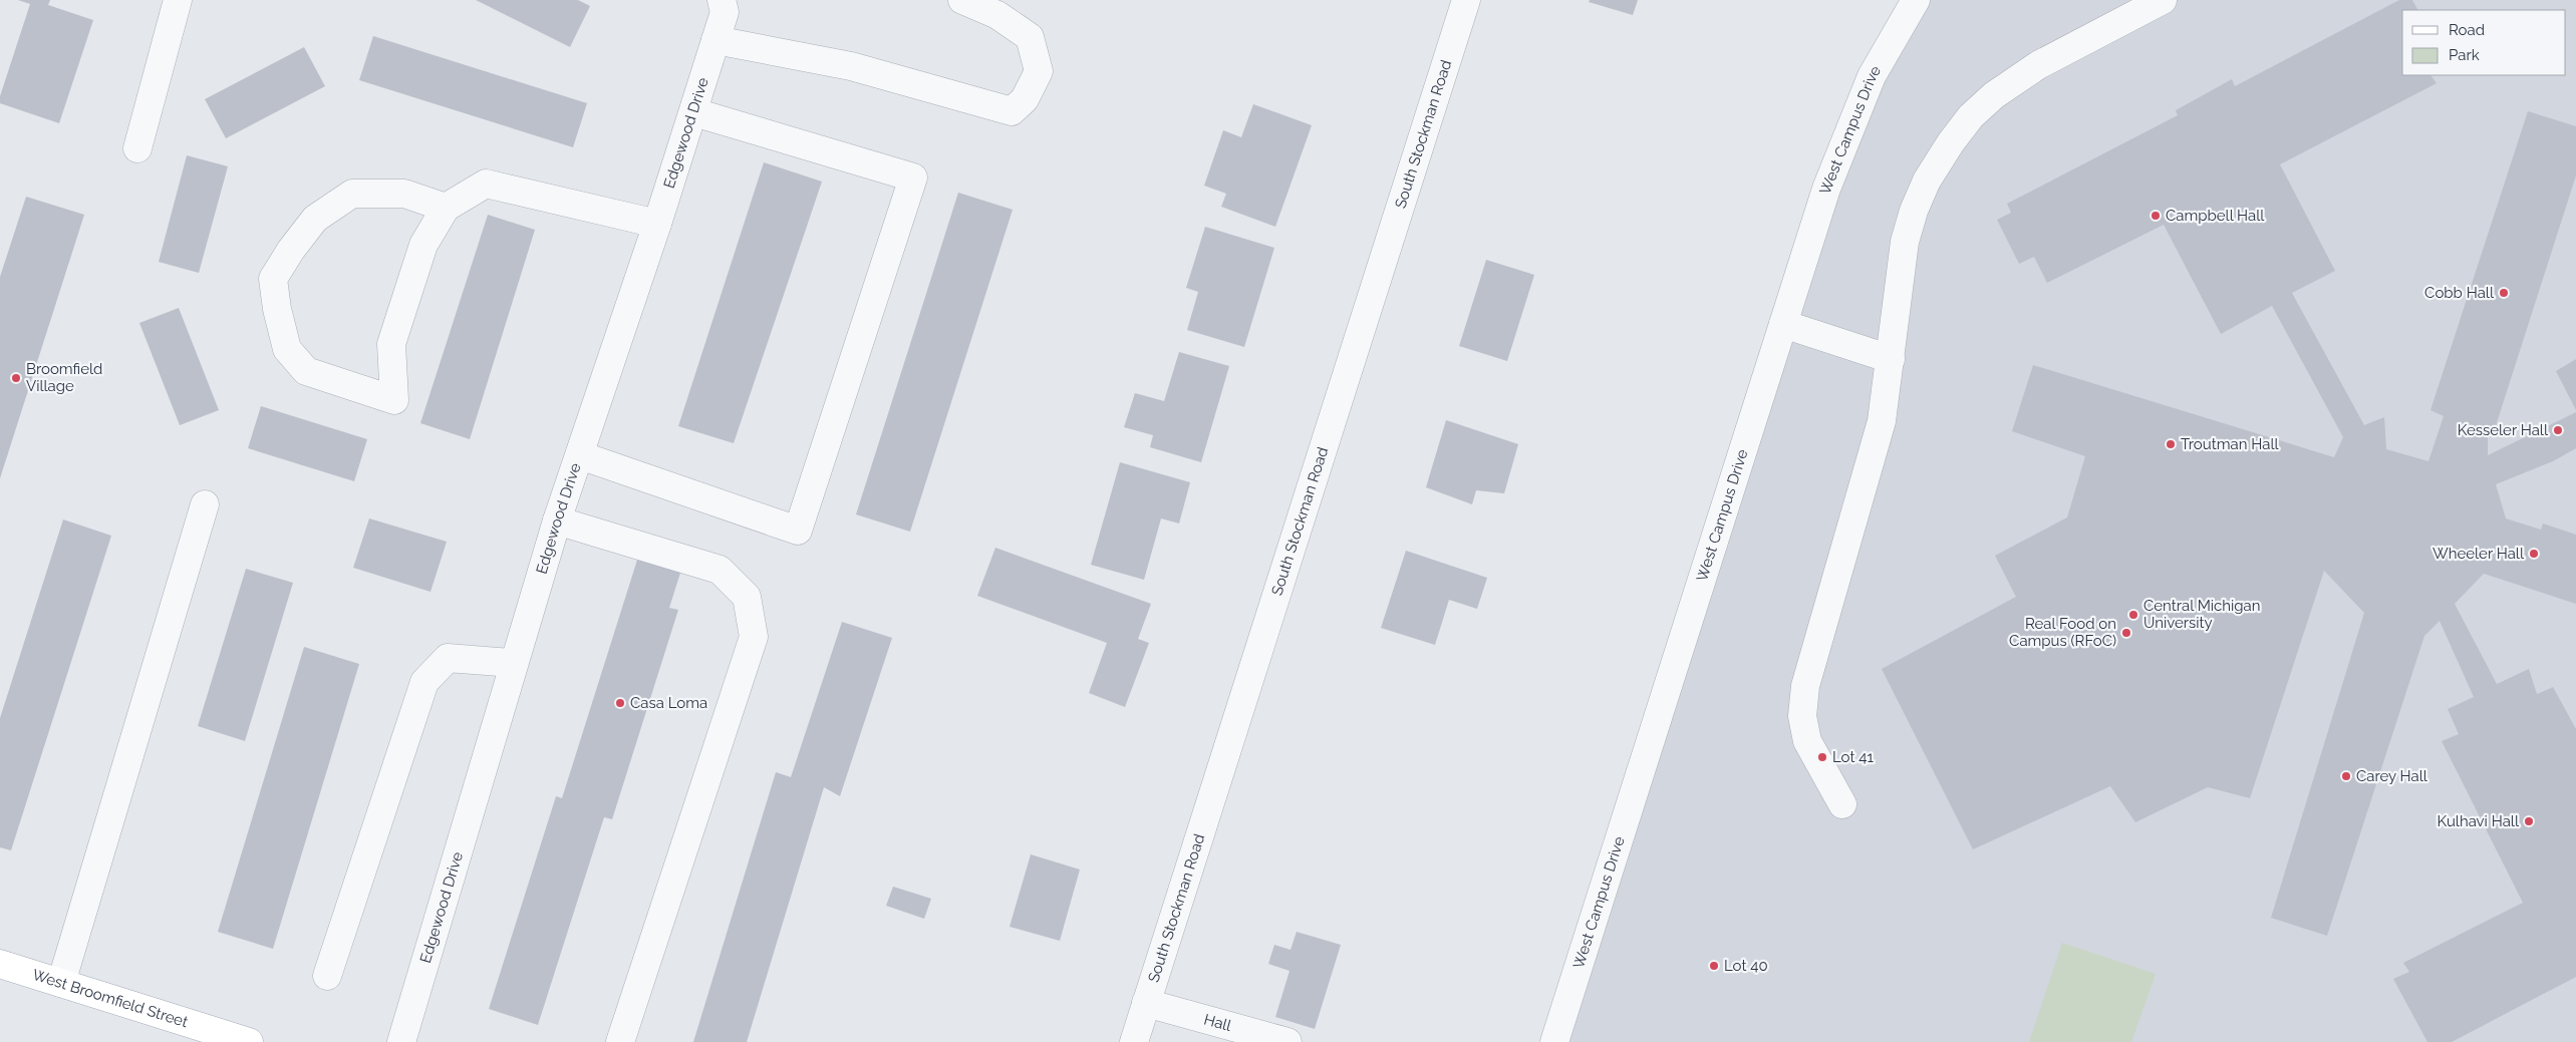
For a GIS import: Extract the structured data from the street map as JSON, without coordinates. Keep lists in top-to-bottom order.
{
  "streets": {
    "main road": ["West Broomfield Street"],
    "street": [
      "West Campus Drive",
      "Edgewood Drive",
      "South Stockman Road",
      "Hall"
    ]
  },
  "crossings": [
    ["South Stockman Road", "Hall"]
  ],
  "places": [
    "Campbell Hall",
    "Cobb Hall",
    "Broomfield Village",
    "Kesseler Hall",
    "Troutman Hall",
    "Wheeler Hall",
    "Central Michigan University",
    "Real Food on Campus (RFoC)",
    "Casa Loma",
    "Lot 41",
    "Carey Hall",
    "Kulhavi Hall",
    "Lot 40"
  ],
  "legend": ["Road", "Park"]
}
